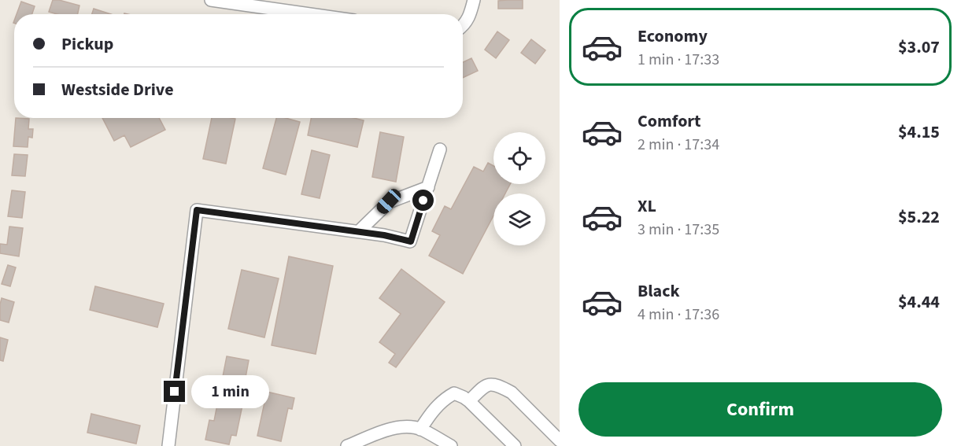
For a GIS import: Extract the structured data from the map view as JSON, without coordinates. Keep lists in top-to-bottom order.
{
  "page": {
    "list": [
      {
        "name": "Economy",
        "note": "1 min · 17:33",
        "value": "$3.07"
      },
      {
        "name": "Comfort",
        "note": "2 min · 17:34",
        "value": "$4.15"
      },
      {
        "name": "XL",
        "note": "3 min · 17:35",
        "value": "$5.22"
      },
      {
        "name": "Black",
        "note": "4 min · 17:36",
        "value": "$4.44"
      }
    ],
    "banner": ["Pickup", "Westside Drive"],
    "buttons": "Confirm",
    "bubble": "1 min"
  }
}
